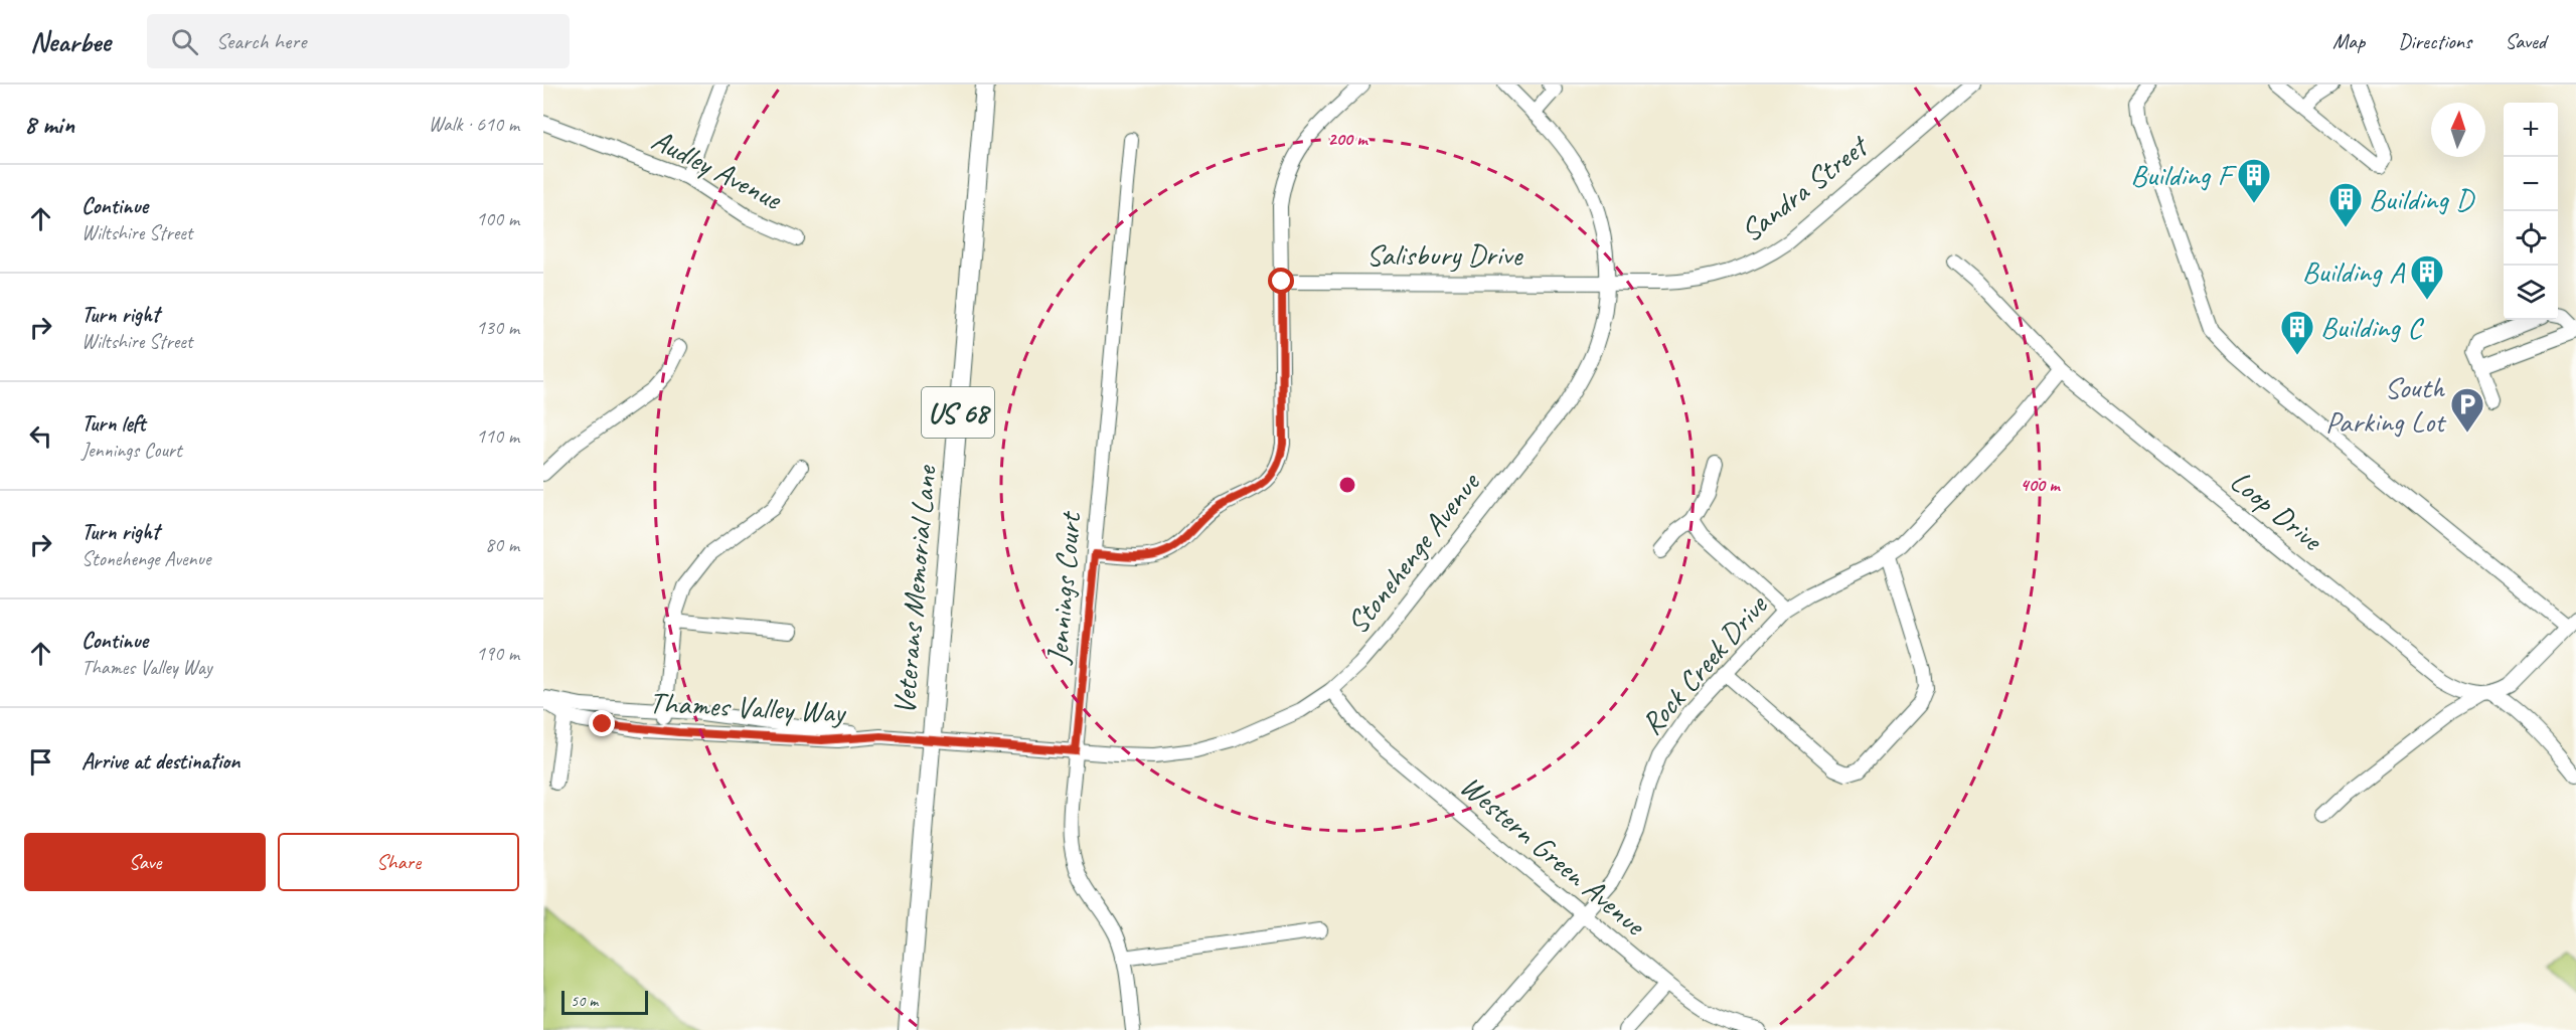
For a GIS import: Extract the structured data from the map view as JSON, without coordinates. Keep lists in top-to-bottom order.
{
  "streets": {
    "main road": ["US 68", "Veterans Memorial Lane"],
    "street": [
      "Audley Avenue",
      "Sandra Street",
      "Salisbury Drive",
      "Loop Drive",
      "Stonehenge Avenue",
      "Jennings Court",
      "Rock Creek Drive",
      "Thames Valley Way",
      "Western Green Avenue"
    ]
  },
  "crossings": [
    ["Sandra Street", "Salisbury Drive"],
    ["Sandra Street", "Stonehenge Avenue"],
    ["Salisbury Drive", "Stonehenge Avenue"],
    ["Loop Drive", "Rock Creek Drive"],
    ["Stonehenge Avenue", "Jennings Court"],
    ["Stonehenge Avenue", "Veterans Memorial Lane"],
    ["Stonehenge Avenue", "Thames Valley Way"],
    ["Stonehenge Avenue", "Western Green Avenue"],
    ["Veterans Memorial Lane", "Thames Valley Way"],
    ["Rock Creek Drive", "Western Green Avenue"]
  ],
  "places": {
    "building": [
      "Building F",
      "Building D",
      "Building A",
      "Building C"
    ],
    "parking": ["South Parking Lot"]
  },
  "scale_bar": "50 m",
  "north": "top",
  "page": {
    "header": "Nearbee",
    "search": "Search here",
    "nav": ["Map", "Directions", "Saved"],
    "heading": ["8 min", "Walk · 610 m"],
    "map_buttons": ["+", "−"],
    "list": [
      ["Continue", "Wiltshire Street", "100 m"],
      ["Turn right", "Wiltshire Street", "130 m"],
      ["Turn left", "Jennings Court", "110 m"],
      ["Turn right", "Stonehenge Avenue", "80 m"],
      ["Continue", "Thames Valley Way", "190 m"],
      "Arrive at destination"
    ],
    "buttons": ["Save", "Share"],
    "scale": "50 m"
  },
  "rings": ["200 m", "400 m"]
}
